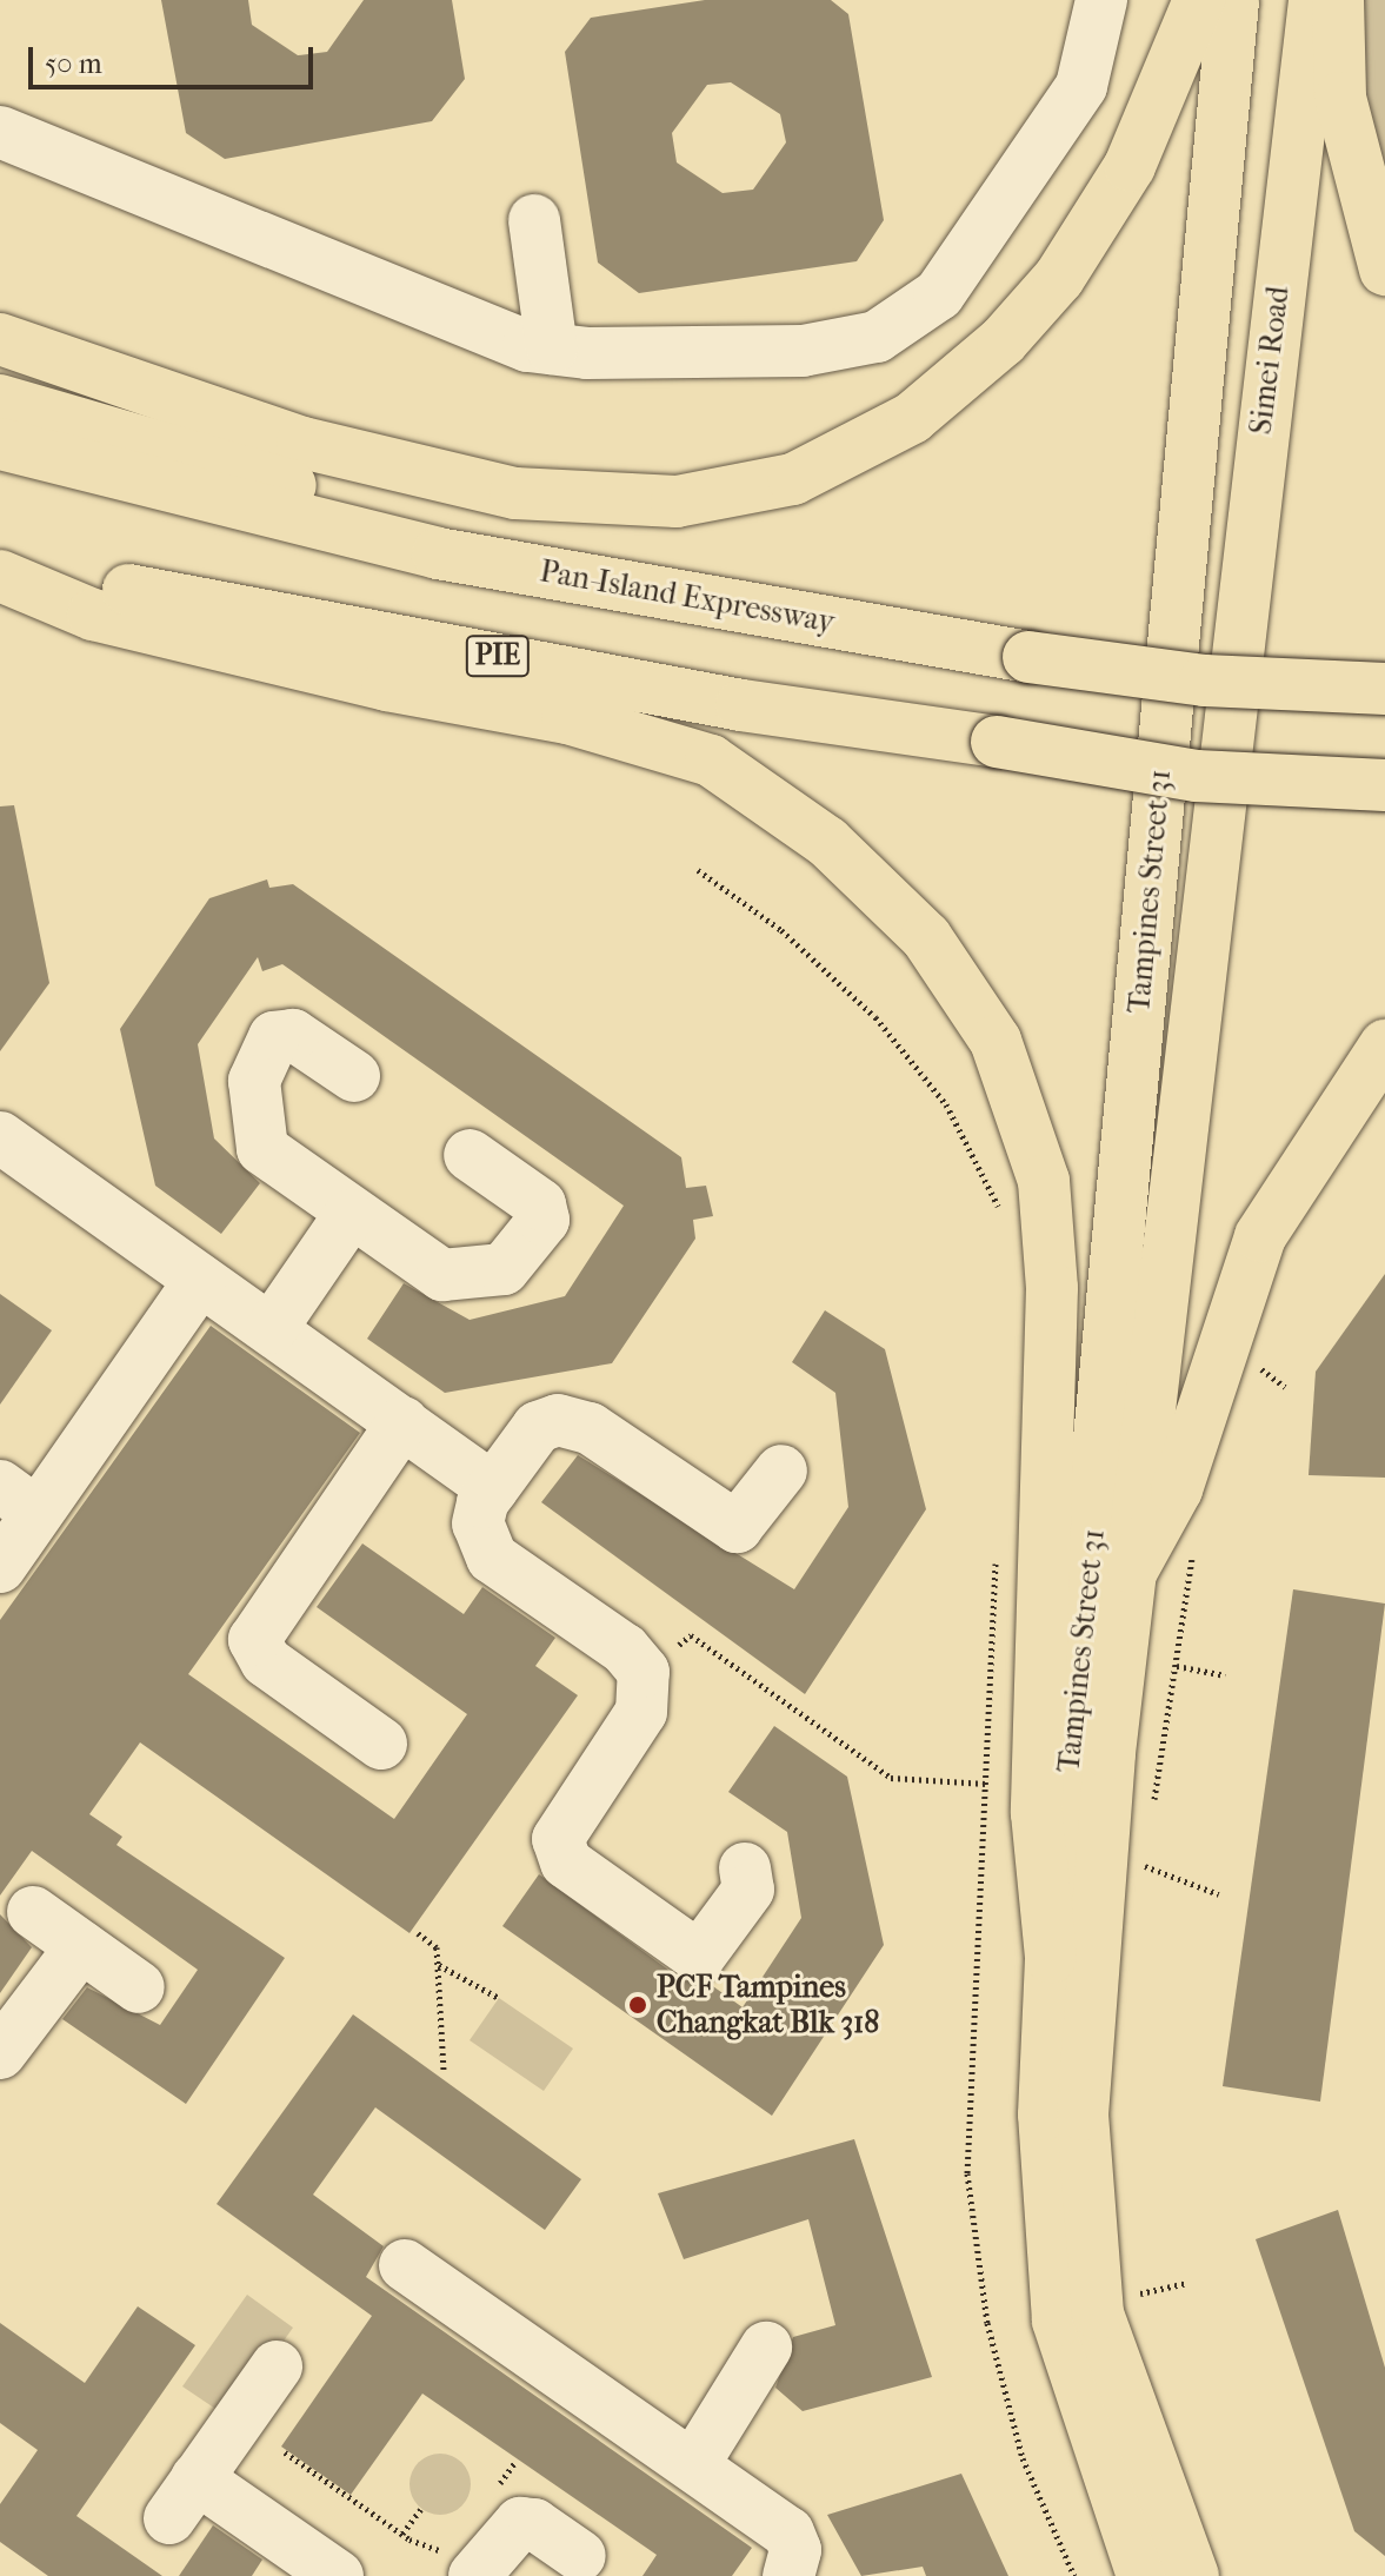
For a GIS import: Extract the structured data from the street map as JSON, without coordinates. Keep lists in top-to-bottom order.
{
  "streets": {
    "main road": [
      "Simei Road",
      "Pan-Island Expressway",
      "PIE",
      "Tampines Street 31"
    ]
  },
  "crossings": [
    ["Simei Road", "Tampines Street 31"]
  ],
  "places": ["PCF Tampines Changkat Blk 318"],
  "scale_bar": "50 m"
}
